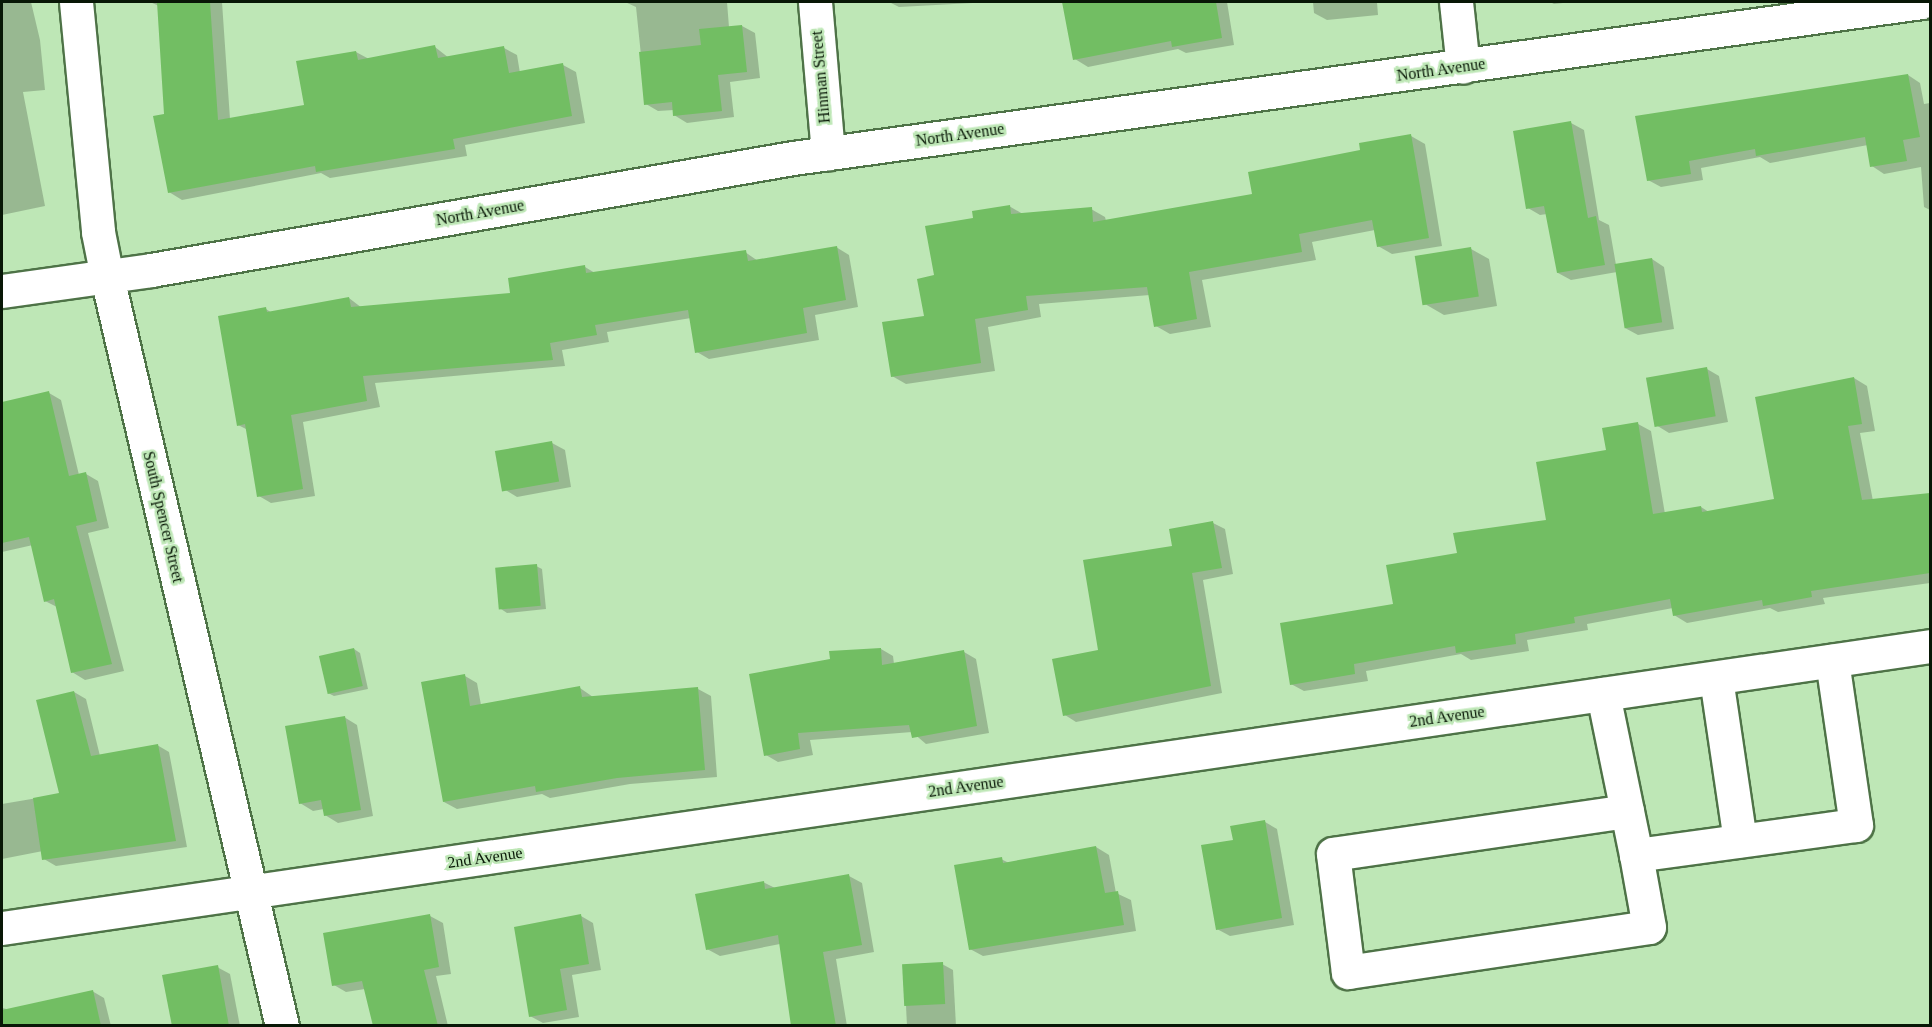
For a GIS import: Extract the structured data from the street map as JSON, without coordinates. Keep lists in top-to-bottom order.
{
  "streets": {
    "street": [
      "North Avenue",
      "Hinman Street",
      "South Spencer Street",
      "2nd Avenue"
    ]
  },
  "crossings": [
    ["North Avenue", "Hinman Street"],
    ["North Avenue", "South Spencer Street"],
    ["South Spencer Street", "2nd Avenue"]
  ]
}
